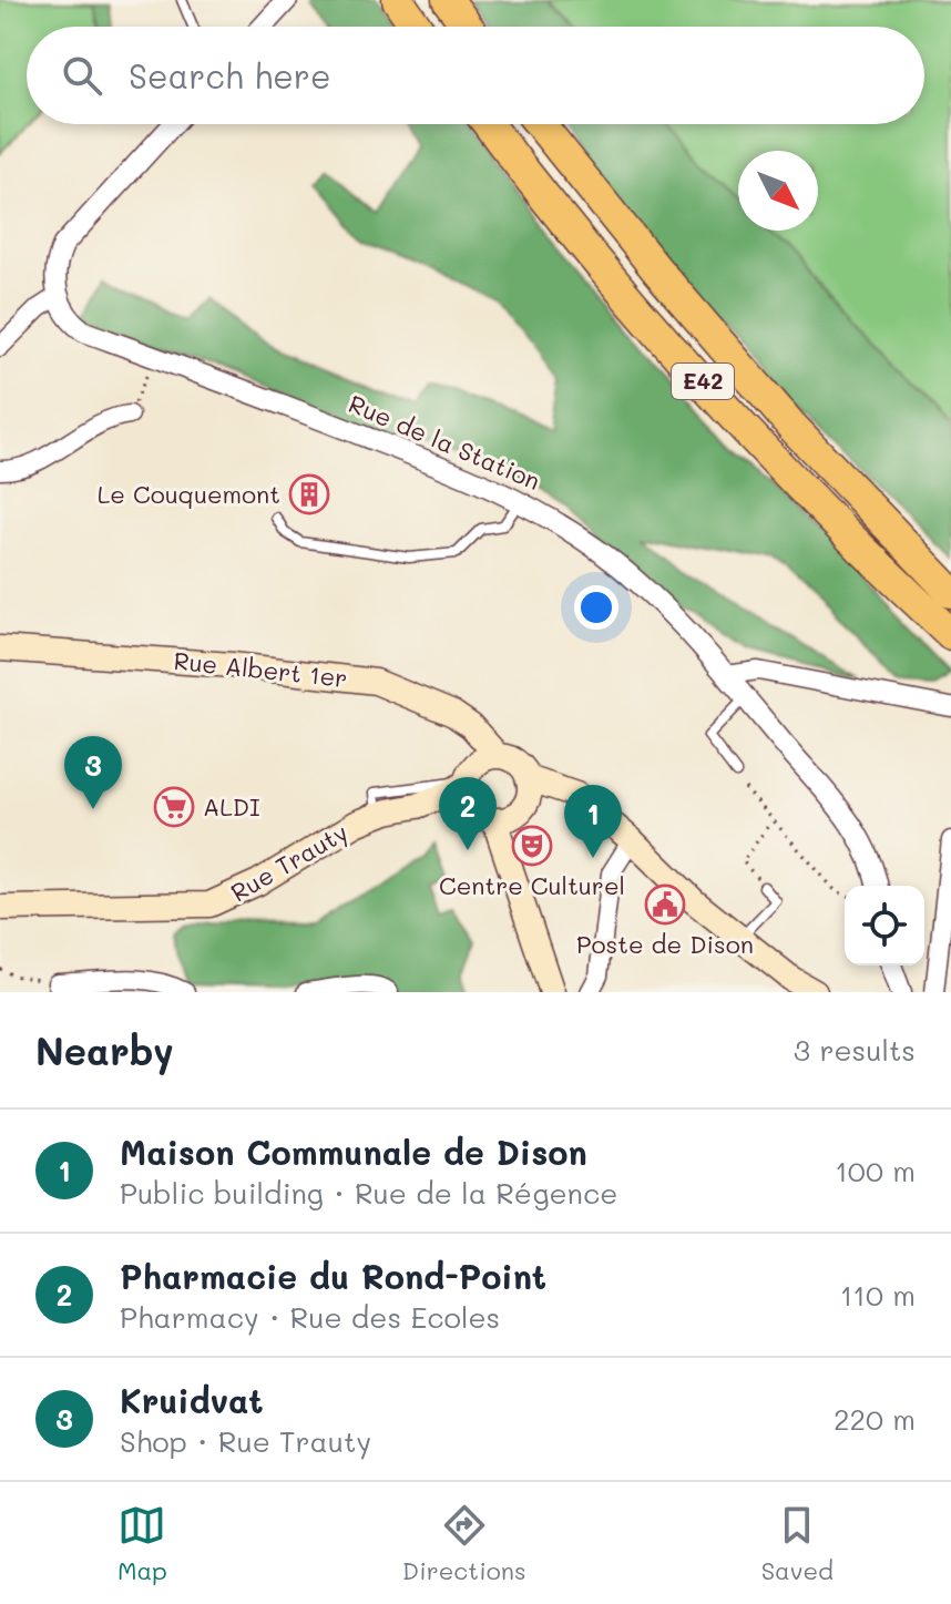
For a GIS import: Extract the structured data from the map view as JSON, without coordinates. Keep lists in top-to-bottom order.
{
  "streets": {
    "highway": ["E42"],
    "main road": ["Rue Albert 1er", "Rue Trauty"],
    "street": ["Rue de la Station"]
  },
  "crossings": [
    ["Rue Albert 1er", "Rue Trauty"]
  ],
  "places": {
    "building": ["Le Couquemont"],
    "supermarket": ["ALDI"],
    "theatre": ["Centre Culturel"],
    "public building": ["Poste de Dison"]
  },
  "north": "bottom right",
  "page": {
    "search": "Search here",
    "pins": ["3", "2", "1"],
    "heading": ["Nearby", "3 results"],
    "list": [
      {
        "mark": "1",
        "name": "Maison Communale de Dison",
        "note": "Public building · Rue de la Régence",
        "value": "100 m"
      },
      {
        "mark": "2",
        "name": "Pharmacie du Rond-Point",
        "note": "Pharmacy · Rue des Ecoles",
        "value": "110 m"
      },
      {
        "mark": "3",
        "name": "Kruidvat",
        "note": "Shop · Rue Trauty",
        "value": "220 m"
      }
    ],
    "nav": ["Map", "Directions", "Saved"]
  }
}
